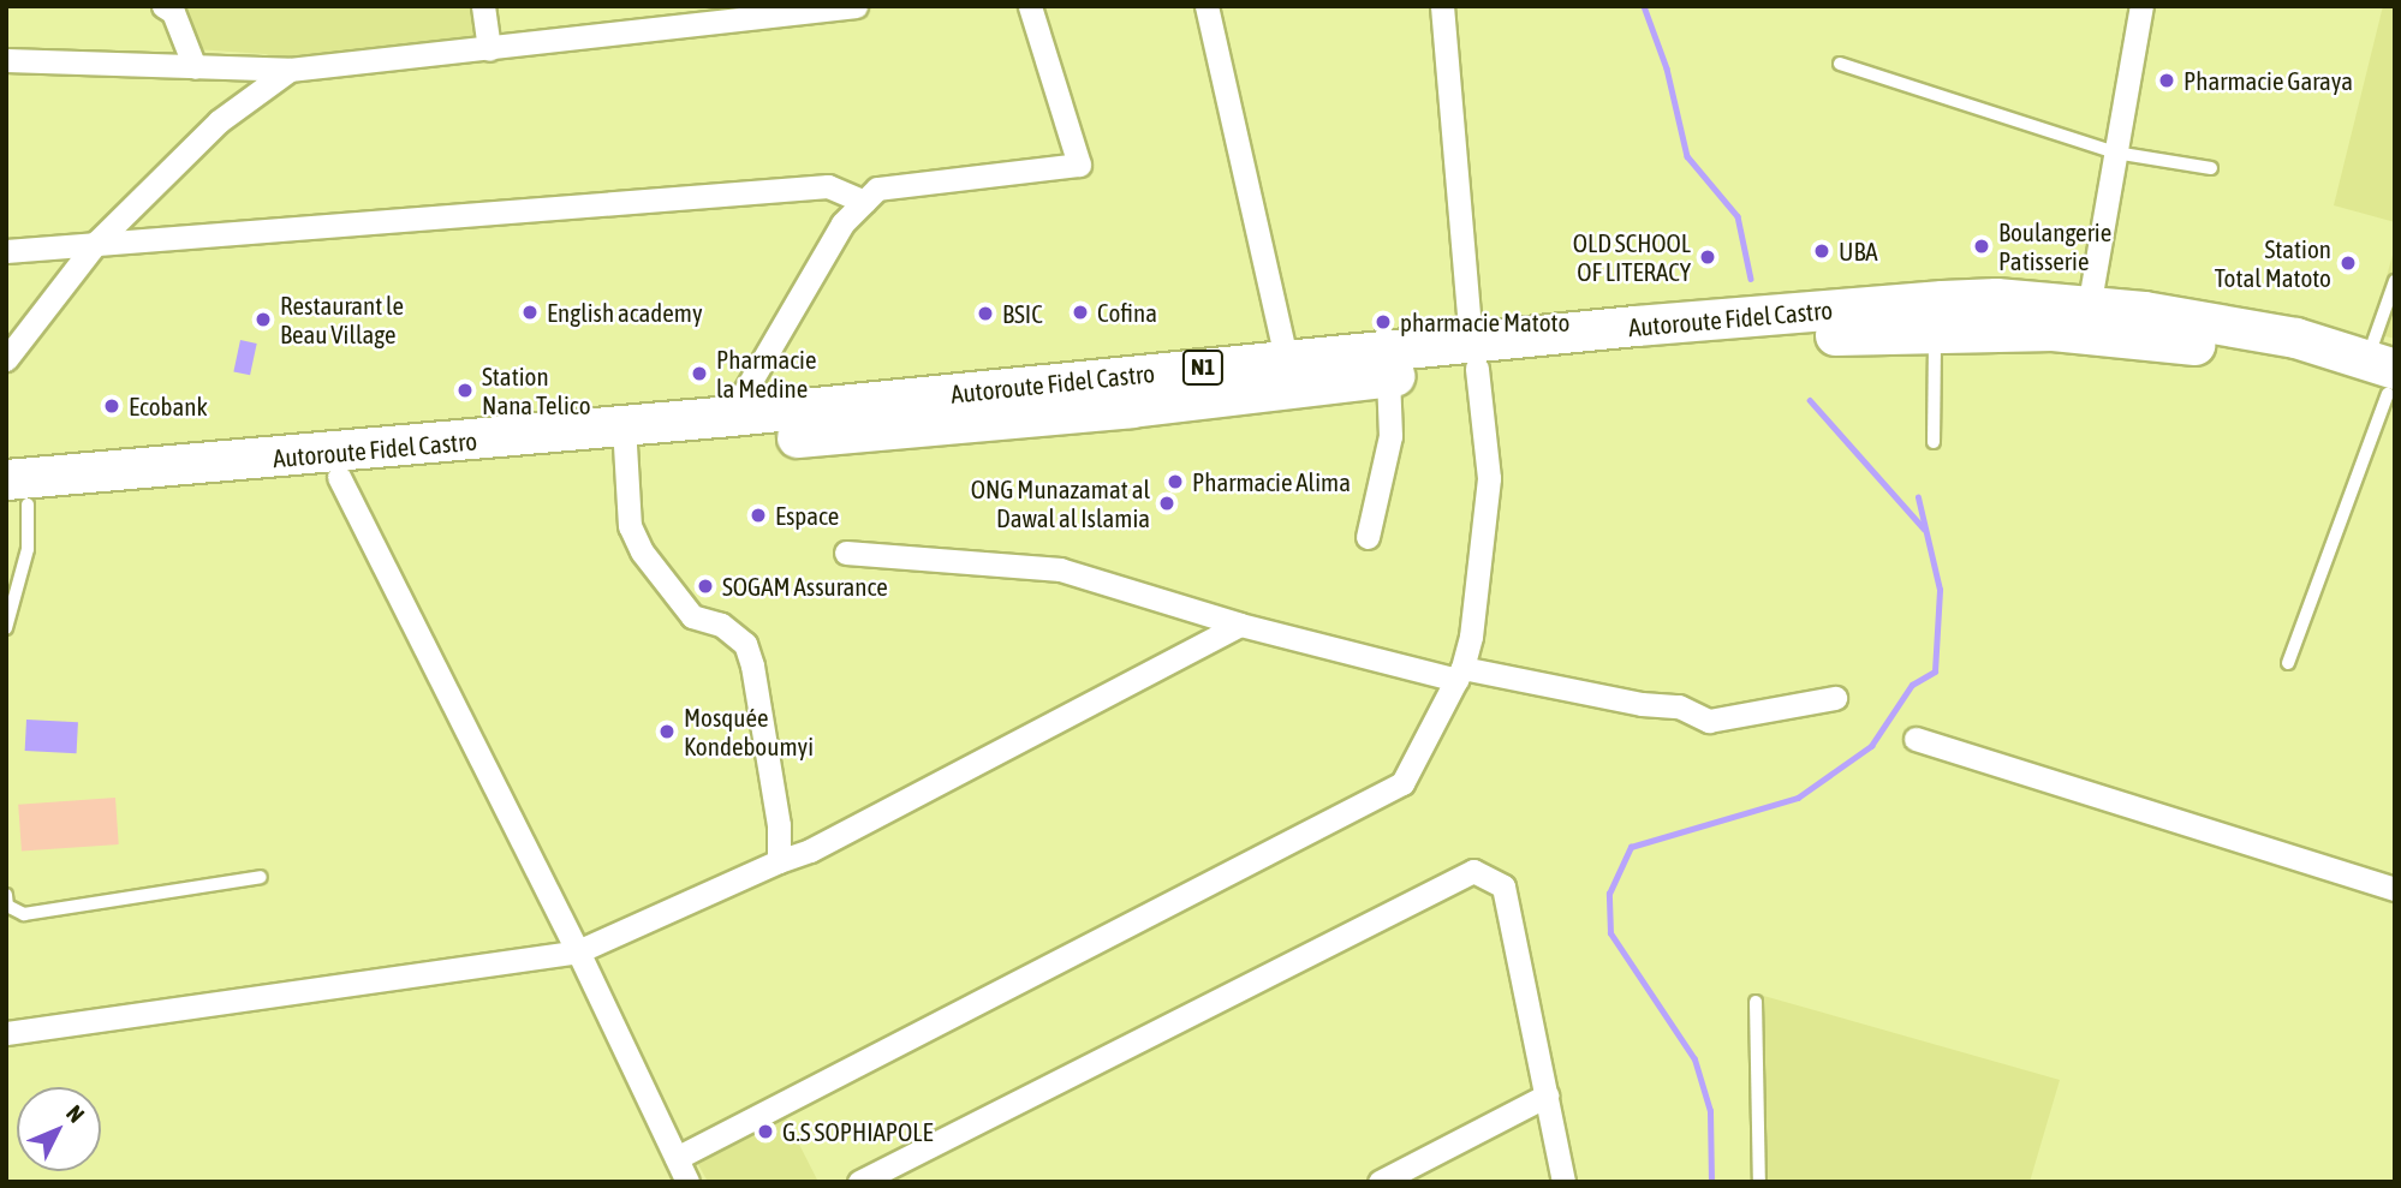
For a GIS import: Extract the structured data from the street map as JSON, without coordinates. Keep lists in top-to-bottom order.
{
  "streets": {
    "highway": ["Autoroute Fidel Castro", "N1"]
  },
  "places": [
    "Pharmacie Garaya",
    "Boulangerie Patisserie",
    "UBA",
    "OLD SCHOOL OF LITERACY",
    "Station Total Matoto",
    "English academy",
    "Cofina",
    "BSIC",
    "Restaurant le Beau Village",
    "pharmacie Matoto",
    "Pharmacie la Medine",
    "Station Nana Telico",
    "Ecobank",
    "Pharmacie Alima",
    "ONG Munazamat al Dawal al Islamia",
    "Espace",
    "SOGAM Assurance",
    "Mosquée Kondeboumyi",
    "G.S SOPHIAPOLE"
  ],
  "north": "top right"
}
